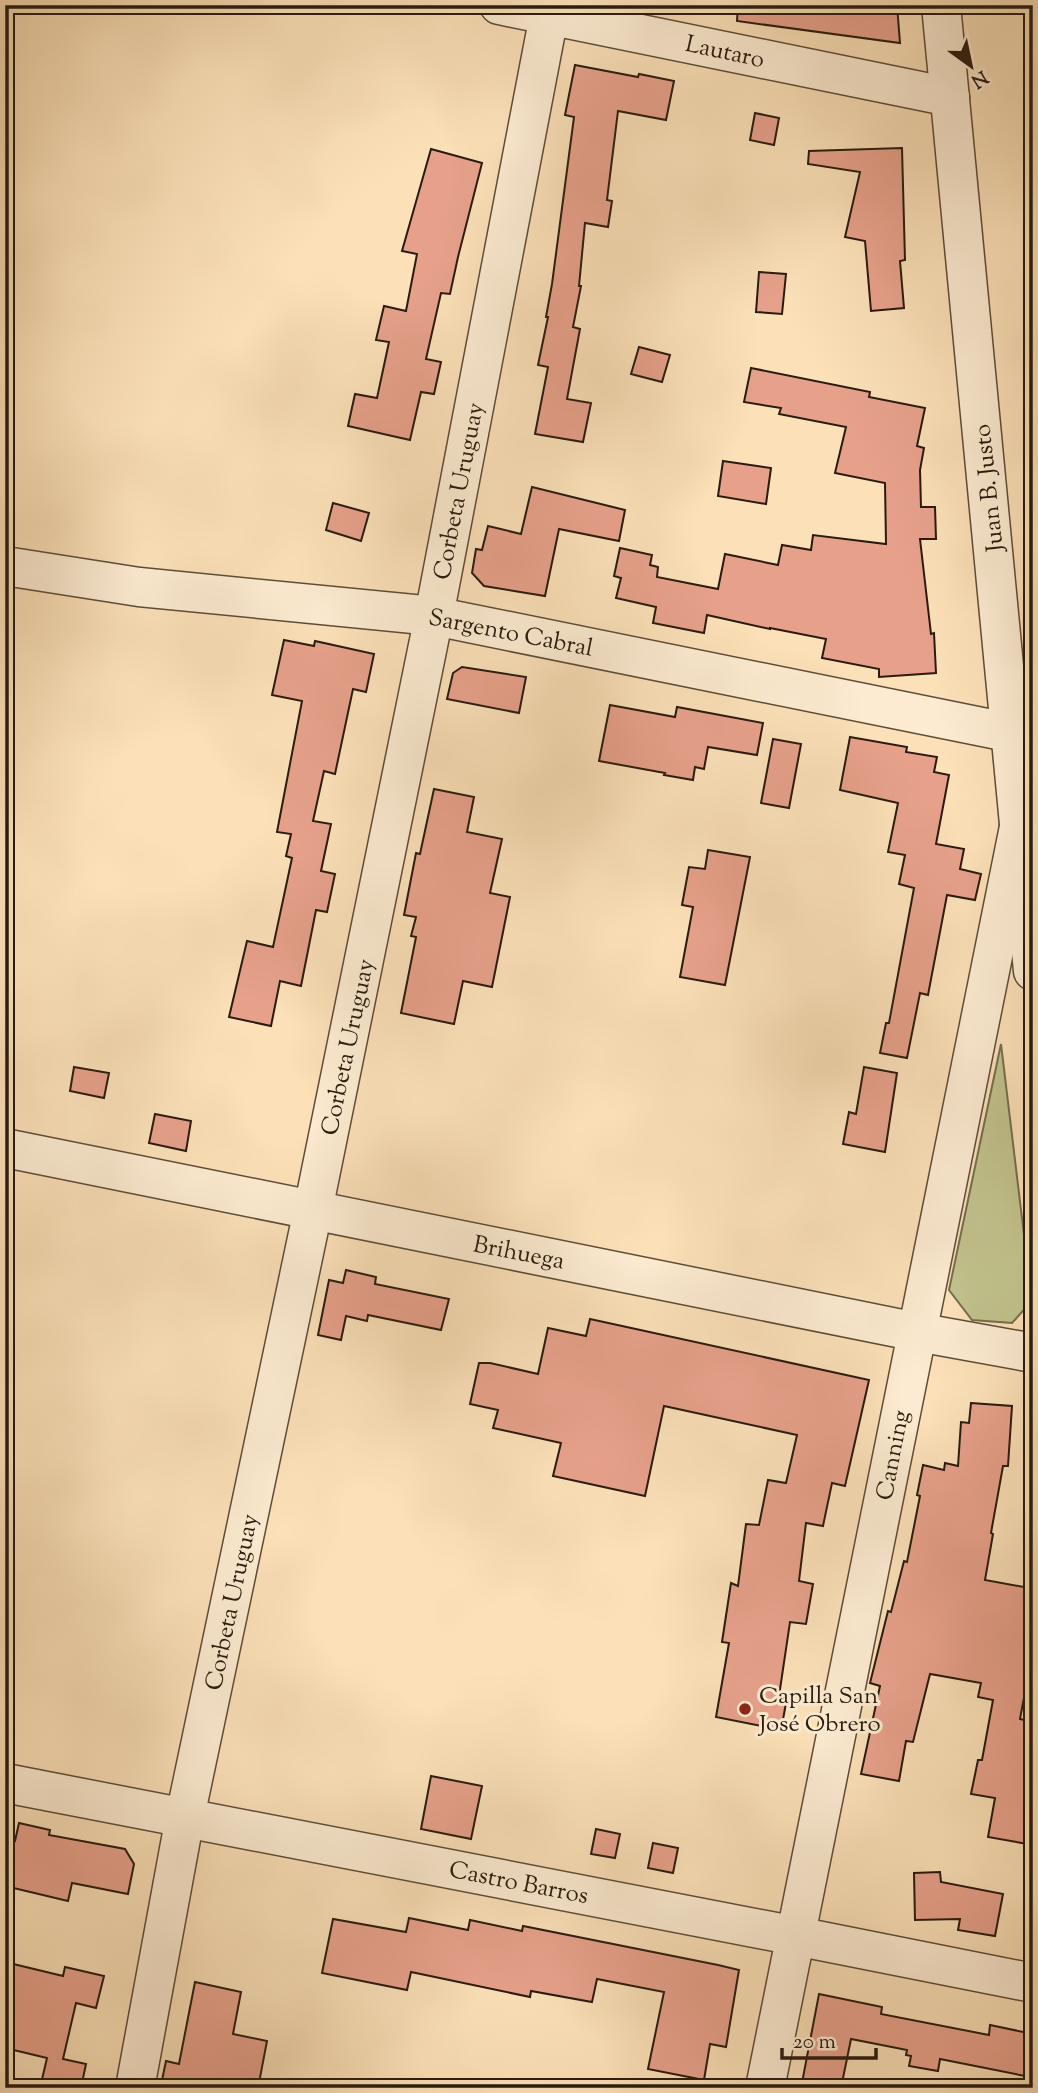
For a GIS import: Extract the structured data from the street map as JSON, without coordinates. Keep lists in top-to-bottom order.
{
  "streets": {
    "street": [
      "Lautaro",
      "Juan B. Justo",
      "Corbeta Uruguay",
      "Sargento Cabral",
      "Brihuega",
      "Canning",
      "Castro Barros"
    ]
  },
  "crossings": [
    ["Lautaro", "Juan B. Justo"],
    ["Lautaro", "Corbeta Uruguay"],
    ["Juan B. Justo", "Sargento Cabral"],
    ["Juan B. Justo", "Canning"],
    ["Corbeta Uruguay", "Sargento Cabral"],
    ["Corbeta Uruguay", "Brihuega"],
    ["Corbeta Uruguay", "Castro Barros"],
    ["Brihuega", "Canning"],
    ["Canning", "Castro Barros"]
  ],
  "places": ["Capilla San José Obrero"],
  "scale_bar": "20 m",
  "north": "bottom right"
}
